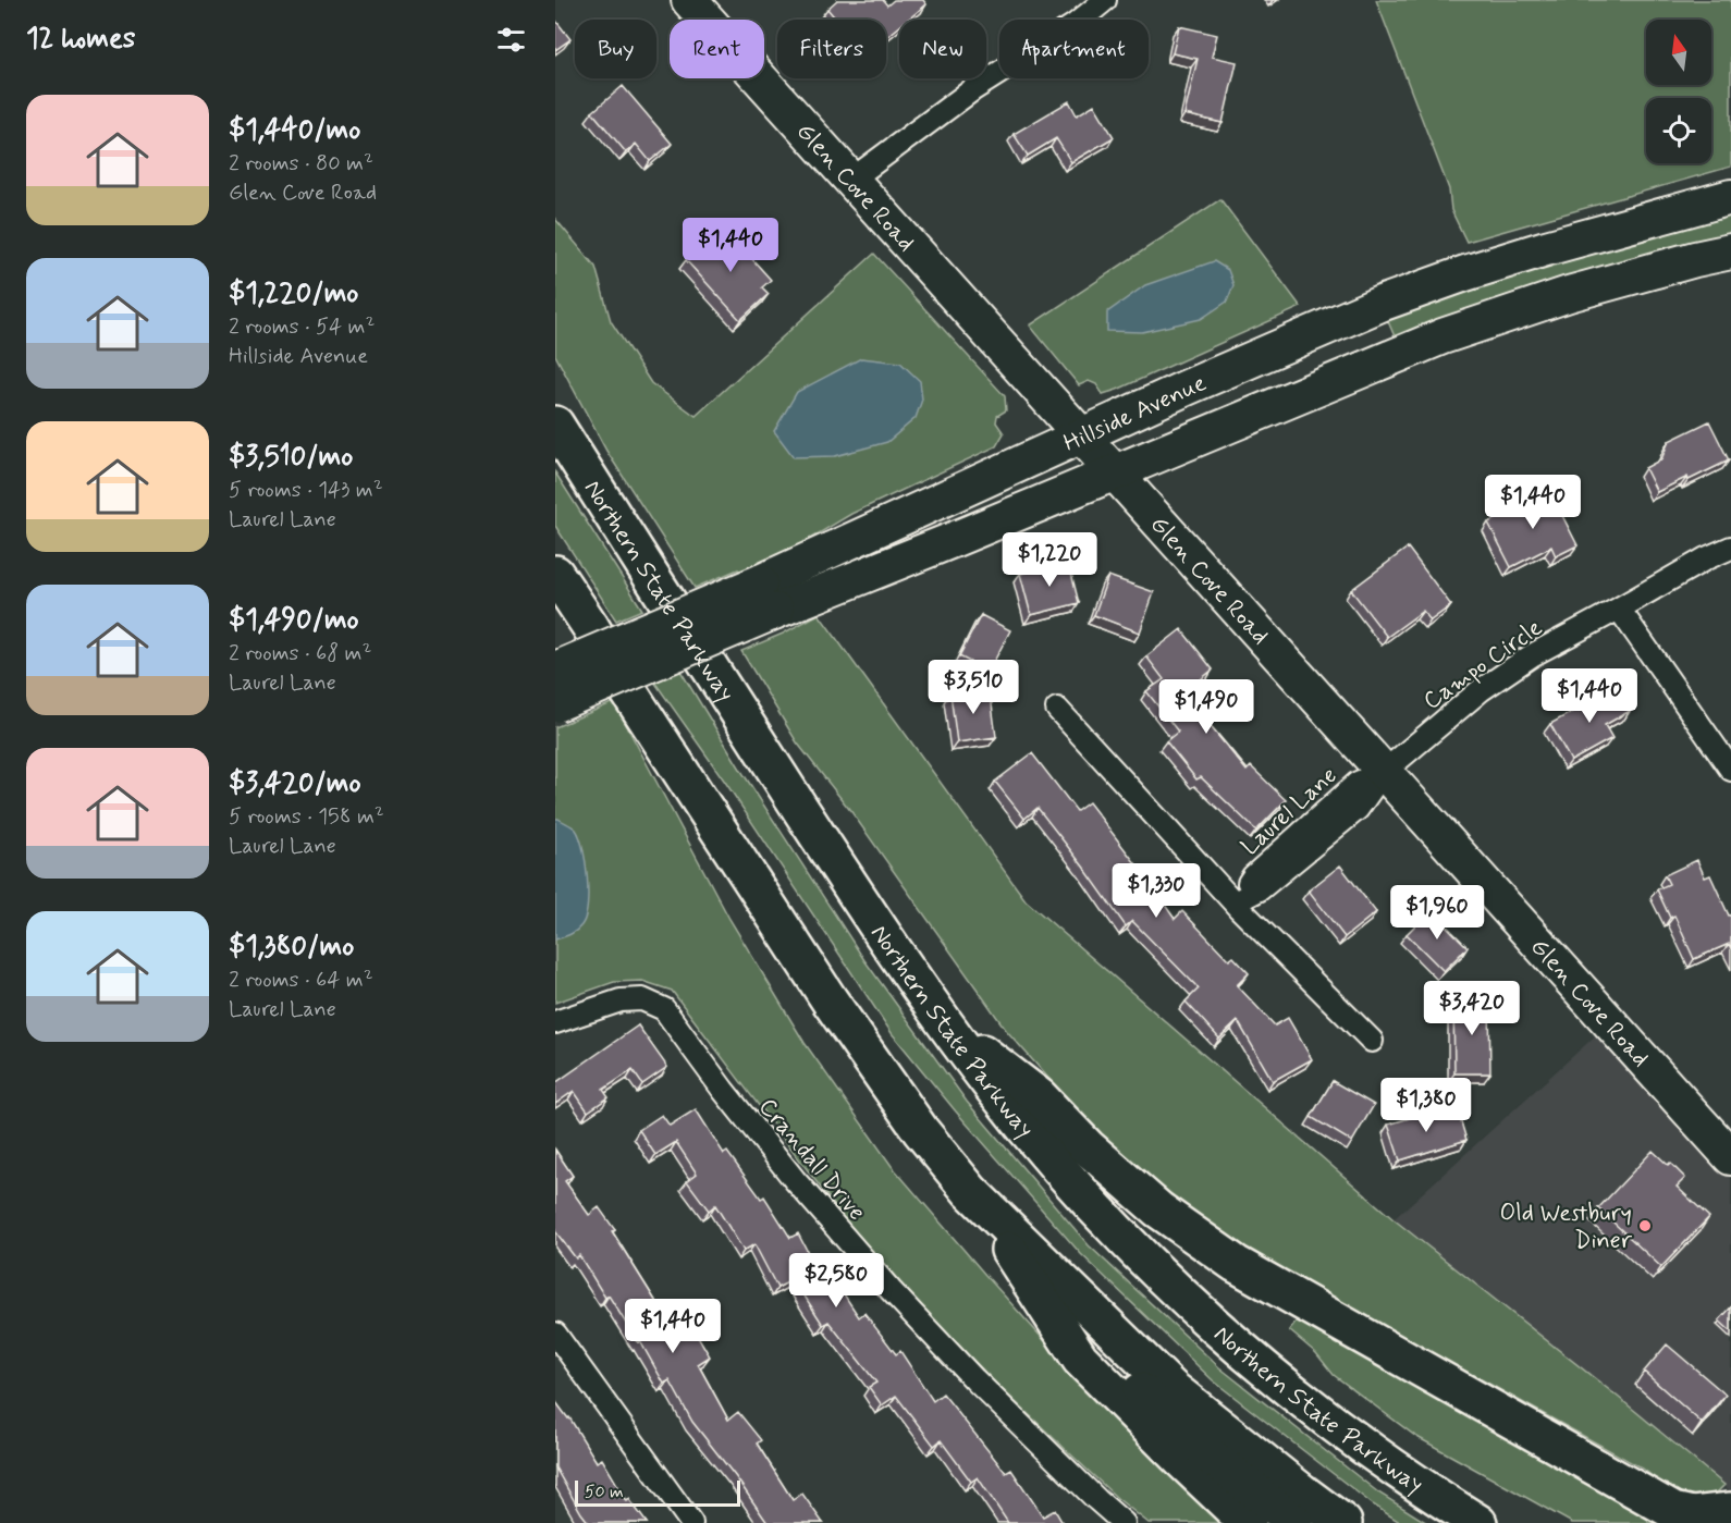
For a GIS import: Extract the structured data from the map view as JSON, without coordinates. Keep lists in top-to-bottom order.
{
  "streets": {
    "highway": ["Northern State Parkway"],
    "main road": ["Glen Cove Road", "Hillside Avenue"],
    "street": ["Campo Circle", "Laurel Lane", "Crandall Drive"]
  },
  "crossings": [
    ["Glen Cove Road", "Hillside Avenue"],
    ["Glen Cove Road", "Campo Circle"],
    ["Glen Cove Road", "Laurel Lane"],
    ["Campo Circle", "Laurel Lane"]
  ],
  "places": ["Old Westbury Diner"],
  "scale_bar": "50 m",
  "north": "top",
  "page": {
    "heading": "12 homes",
    "chip": [
      "Buy",
      "Rent",
      "Filters",
      "New",
      "Apartment"
    ],
    "list": [
      {
        "name": "$1,440/mo",
        "note": "2 rooms · 80 m² · Glen Cove Road"
      },
      {
        "name": "$1,220/mo",
        "note": "2 rooms · 54 m² · Hillside Avenue"
      },
      {
        "name": "$3,510/mo",
        "note": "5 rooms · 143 m² · Laurel Lane"
      },
      {
        "name": "$1,490/mo",
        "note": "2 rooms · 68 m² · Laurel Lane"
      },
      {
        "name": "$3,420/mo",
        "note": "5 rooms · 158 m² · Laurel Lane"
      },
      {
        "name": "$1,380/mo",
        "note": "2 rooms · 64 m² · Laurel Lane"
      }
    ],
    "price": [
      "$1,440",
      "$1,440",
      "$1,220",
      "$3,510",
      "$1,440",
      "$1,490",
      "$1,330",
      "$1,960",
      "$3,420",
      "$1,380",
      "$2,580",
      "$1,440"
    ],
    "scale": "50 m"
  }
}
